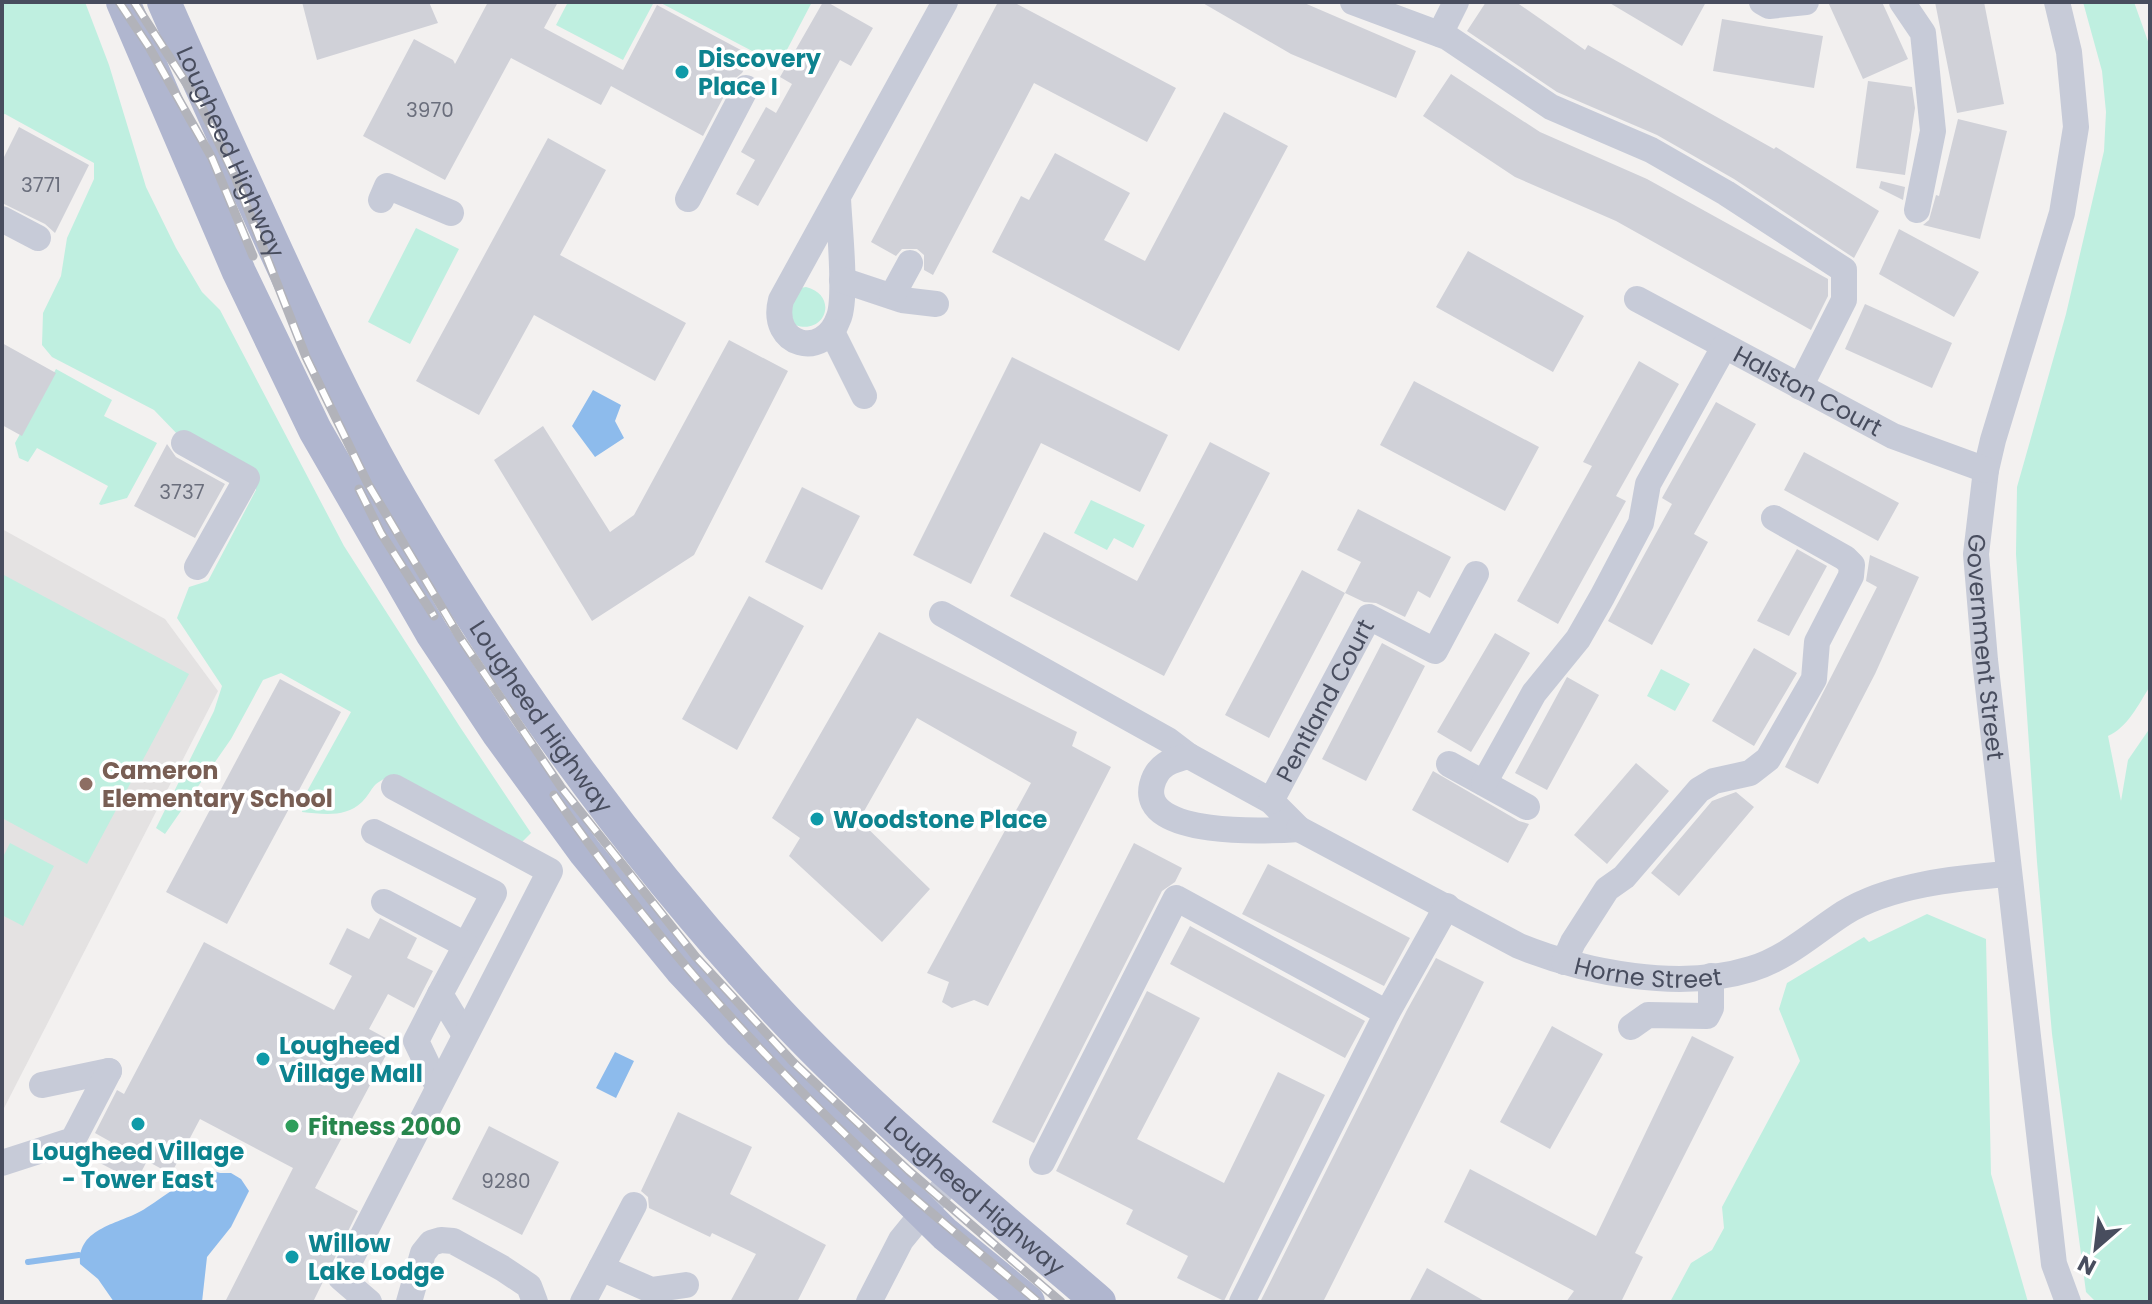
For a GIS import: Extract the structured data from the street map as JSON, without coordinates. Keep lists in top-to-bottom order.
{
  "streets": {
    "main road": ["Lougheed Highway"],
    "street": [
      "Halston Court",
      "Government Street",
      "Pentland Court",
      "Horne Street"
    ]
  },
  "crossings": [
    ["Halston Court", "Government Street"],
    ["Government Street", "Horne Street"],
    ["Pentland Court", "Horne Street"]
  ],
  "places": [
    "Discovery Place I",
    "Cameron Elementary School",
    "Woodstone Place",
    "Lougheed Village Mall",
    "Lougheed Village - Tower East",
    "Fitness 2000",
    "Willow Lake Lodge"
  ],
  "house_numbers": [
    "3970",
    "3771",
    "3737",
    "9280"
  ],
  "north": "bottom left"
}
